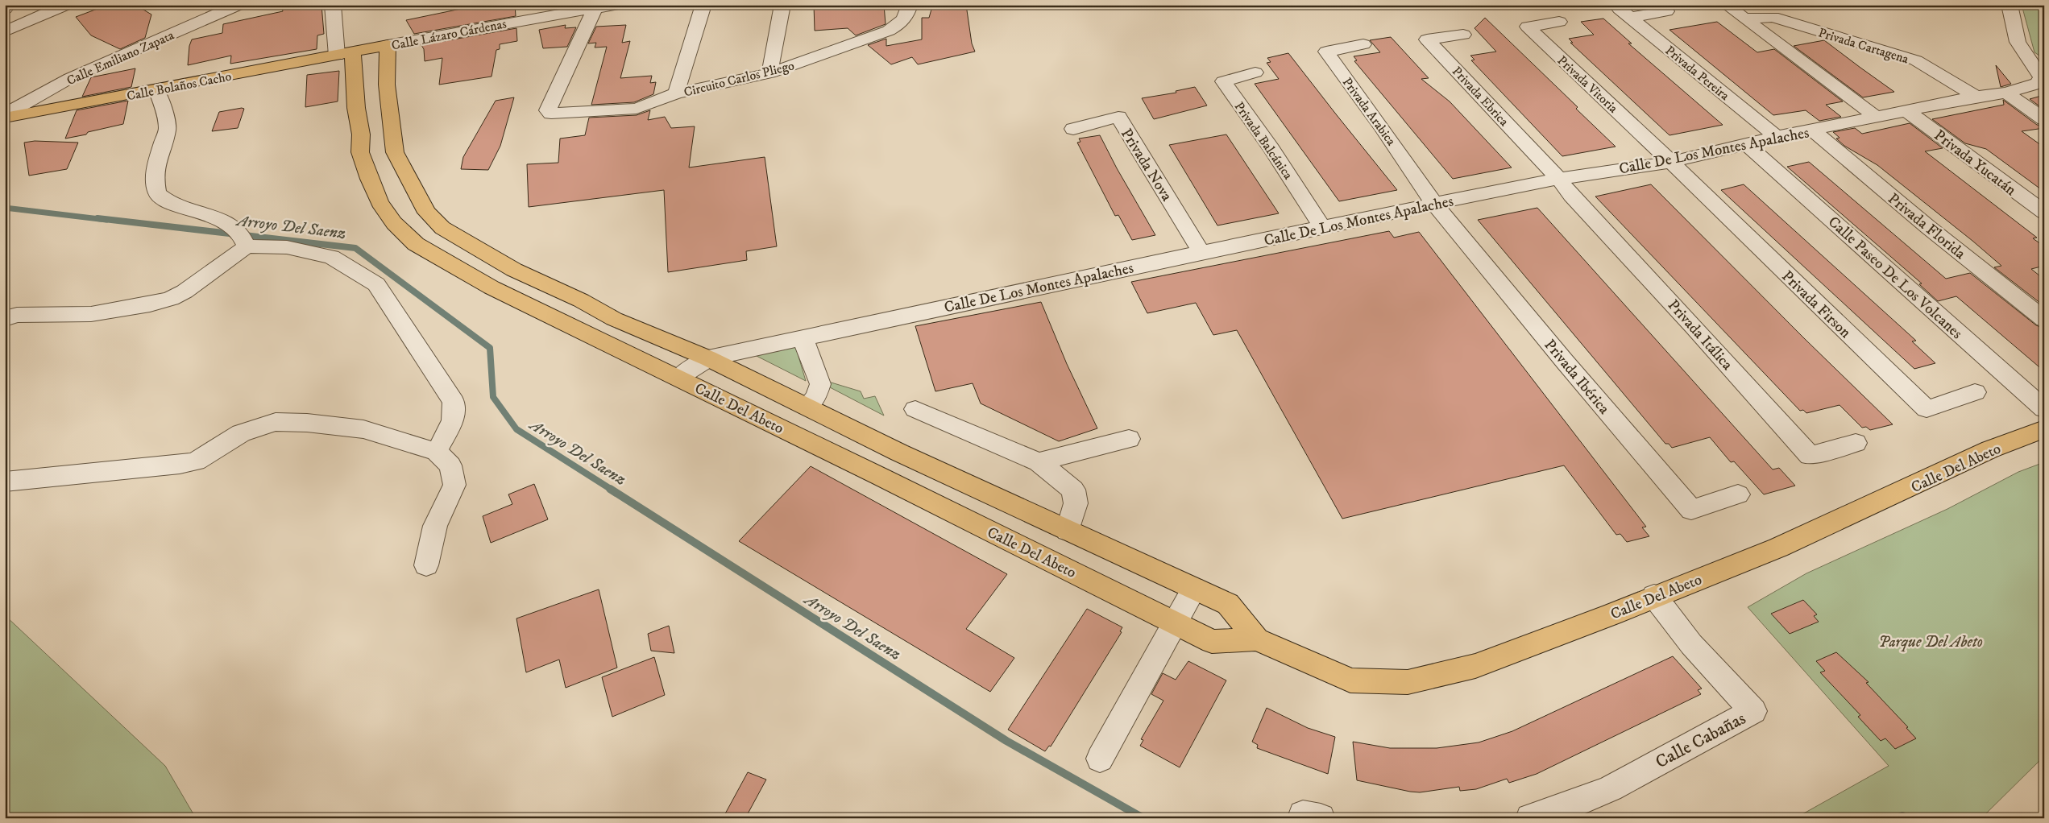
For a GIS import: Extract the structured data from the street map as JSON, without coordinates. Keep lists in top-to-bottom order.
{
  "streets": {
    "main road": ["Calle Lázaro Cárdenas", "Calle Bolaños Cacho", "Calle Del Abeto"],
    "street": [
      "Privada Cartagena",
      "Calle Emiliano Zapata",
      "Privada Pereira",
      "Circuito Carlos Pliego",
      "Privada Vitoria",
      "Privada Ebrica",
      "Privada Arabica",
      "Privada Balcánica",
      "Calle De Los Montes Apalaches",
      "Privada Yucatán",
      "Privada Nova",
      "Privada Florida",
      "Calle Paseo De Los Volcanes",
      "Privada Firson",
      "Privada Itálica",
      "Privada Ibérica",
      "Calle Cabañas"
    ]
  },
  "crossings": [
    ["Calle Lázaro Cárdenas", "Circuito Carlos Pliego"],
    ["Calle Lázaro Cárdenas", "Calle Bolaños Cacho"],
    ["Calle Lázaro Cárdenas", "Calle Del Abeto"],
    ["Privada Cartagena", "Calle De Los Montes Apalaches"],
    ["Privada Pereira", "Calle De Los Montes Apalaches"],
    ["Privada Vitoria", "Calle De Los Montes Apalaches"],
    ["Privada Vitoria", "Privada Firson"],
    ["Calle Bolaños Cacho", "Calle Del Abeto"],
    ["Privada Ebrica", "Calle De Los Montes Apalaches"],
    ["Privada Ebrica", "Privada Itálica"],
    ["Privada Arabica", "Calle De Los Montes Apalaches"],
    ["Privada Arabica", "Privada Ibérica"],
    ["Privada Balcánica", "Calle De Los Montes Apalaches"],
    ["Calle De Los Montes Apalaches", "Privada Yucatán"],
    ["Calle De Los Montes Apalaches", "Privada Nova"],
    ["Calle De Los Montes Apalaches", "Privada Florida"],
    ["Calle De Los Montes Apalaches", "Calle Paseo De Los Volcanes"],
    ["Calle De Los Montes Apalaches", "Privada Firson"],
    ["Calle De Los Montes Apalaches", "Privada Itálica"],
    ["Calle De Los Montes Apalaches", "Privada Ibérica"],
    ["Calle De Los Montes Apalaches", "Calle Del Abeto"],
    ["Calle Del Abeto", "Calle Cabañas"]
  ],
  "water": ["Arroyo Del Saenz"],
  "parks": ["Parque Del Abeto"]
}
